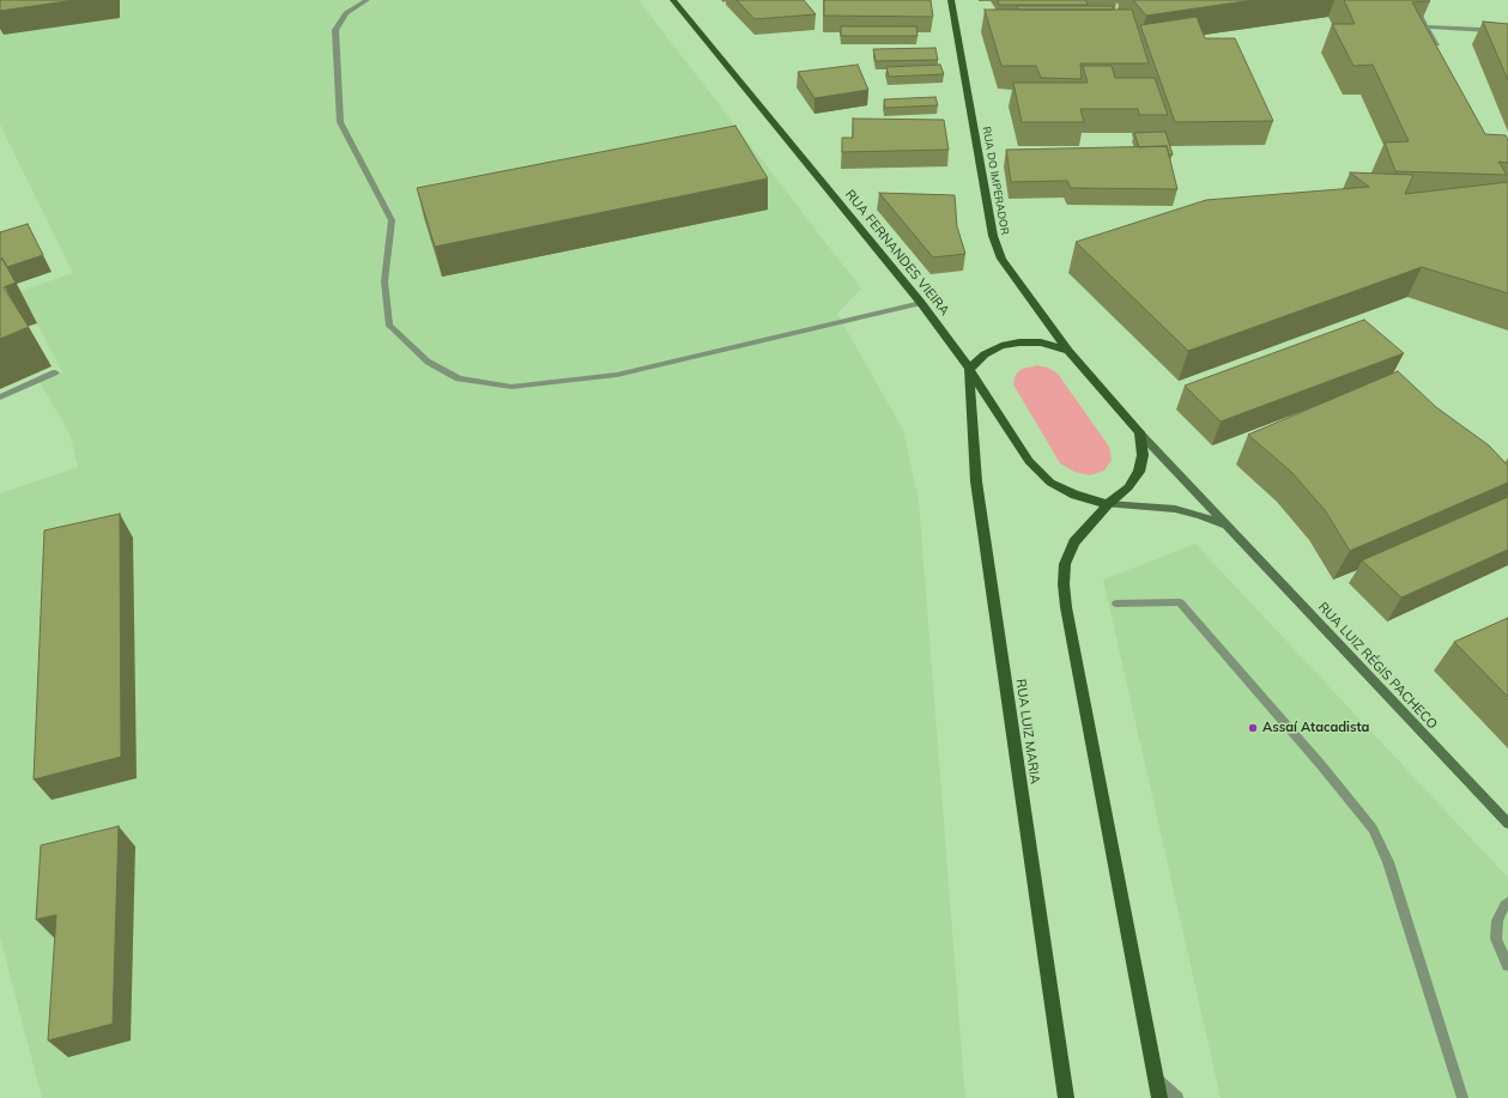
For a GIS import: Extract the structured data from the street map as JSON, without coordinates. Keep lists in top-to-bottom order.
{
  "streets": {
    "main road": [
      "RUA DO IMPERADOR",
      "RUA FERNANDES VIEIRA",
      "RUA LUIZ RÉGIS PACHECO",
      "RUA LUIZ MARIA"
    ]
  },
  "crossings": [
    ["RUA DO IMPERADOR", "RUA LUIZ RÉGIS PACHECO"],
    ["RUA FERNANDES VIEIRA", "RUA LUIZ RÉGIS PACHECO"],
    ["RUA FERNANDES VIEIRA", "RUA LUIZ MARIA"]
  ],
  "places": ["Assaí Atacadista"]
}
